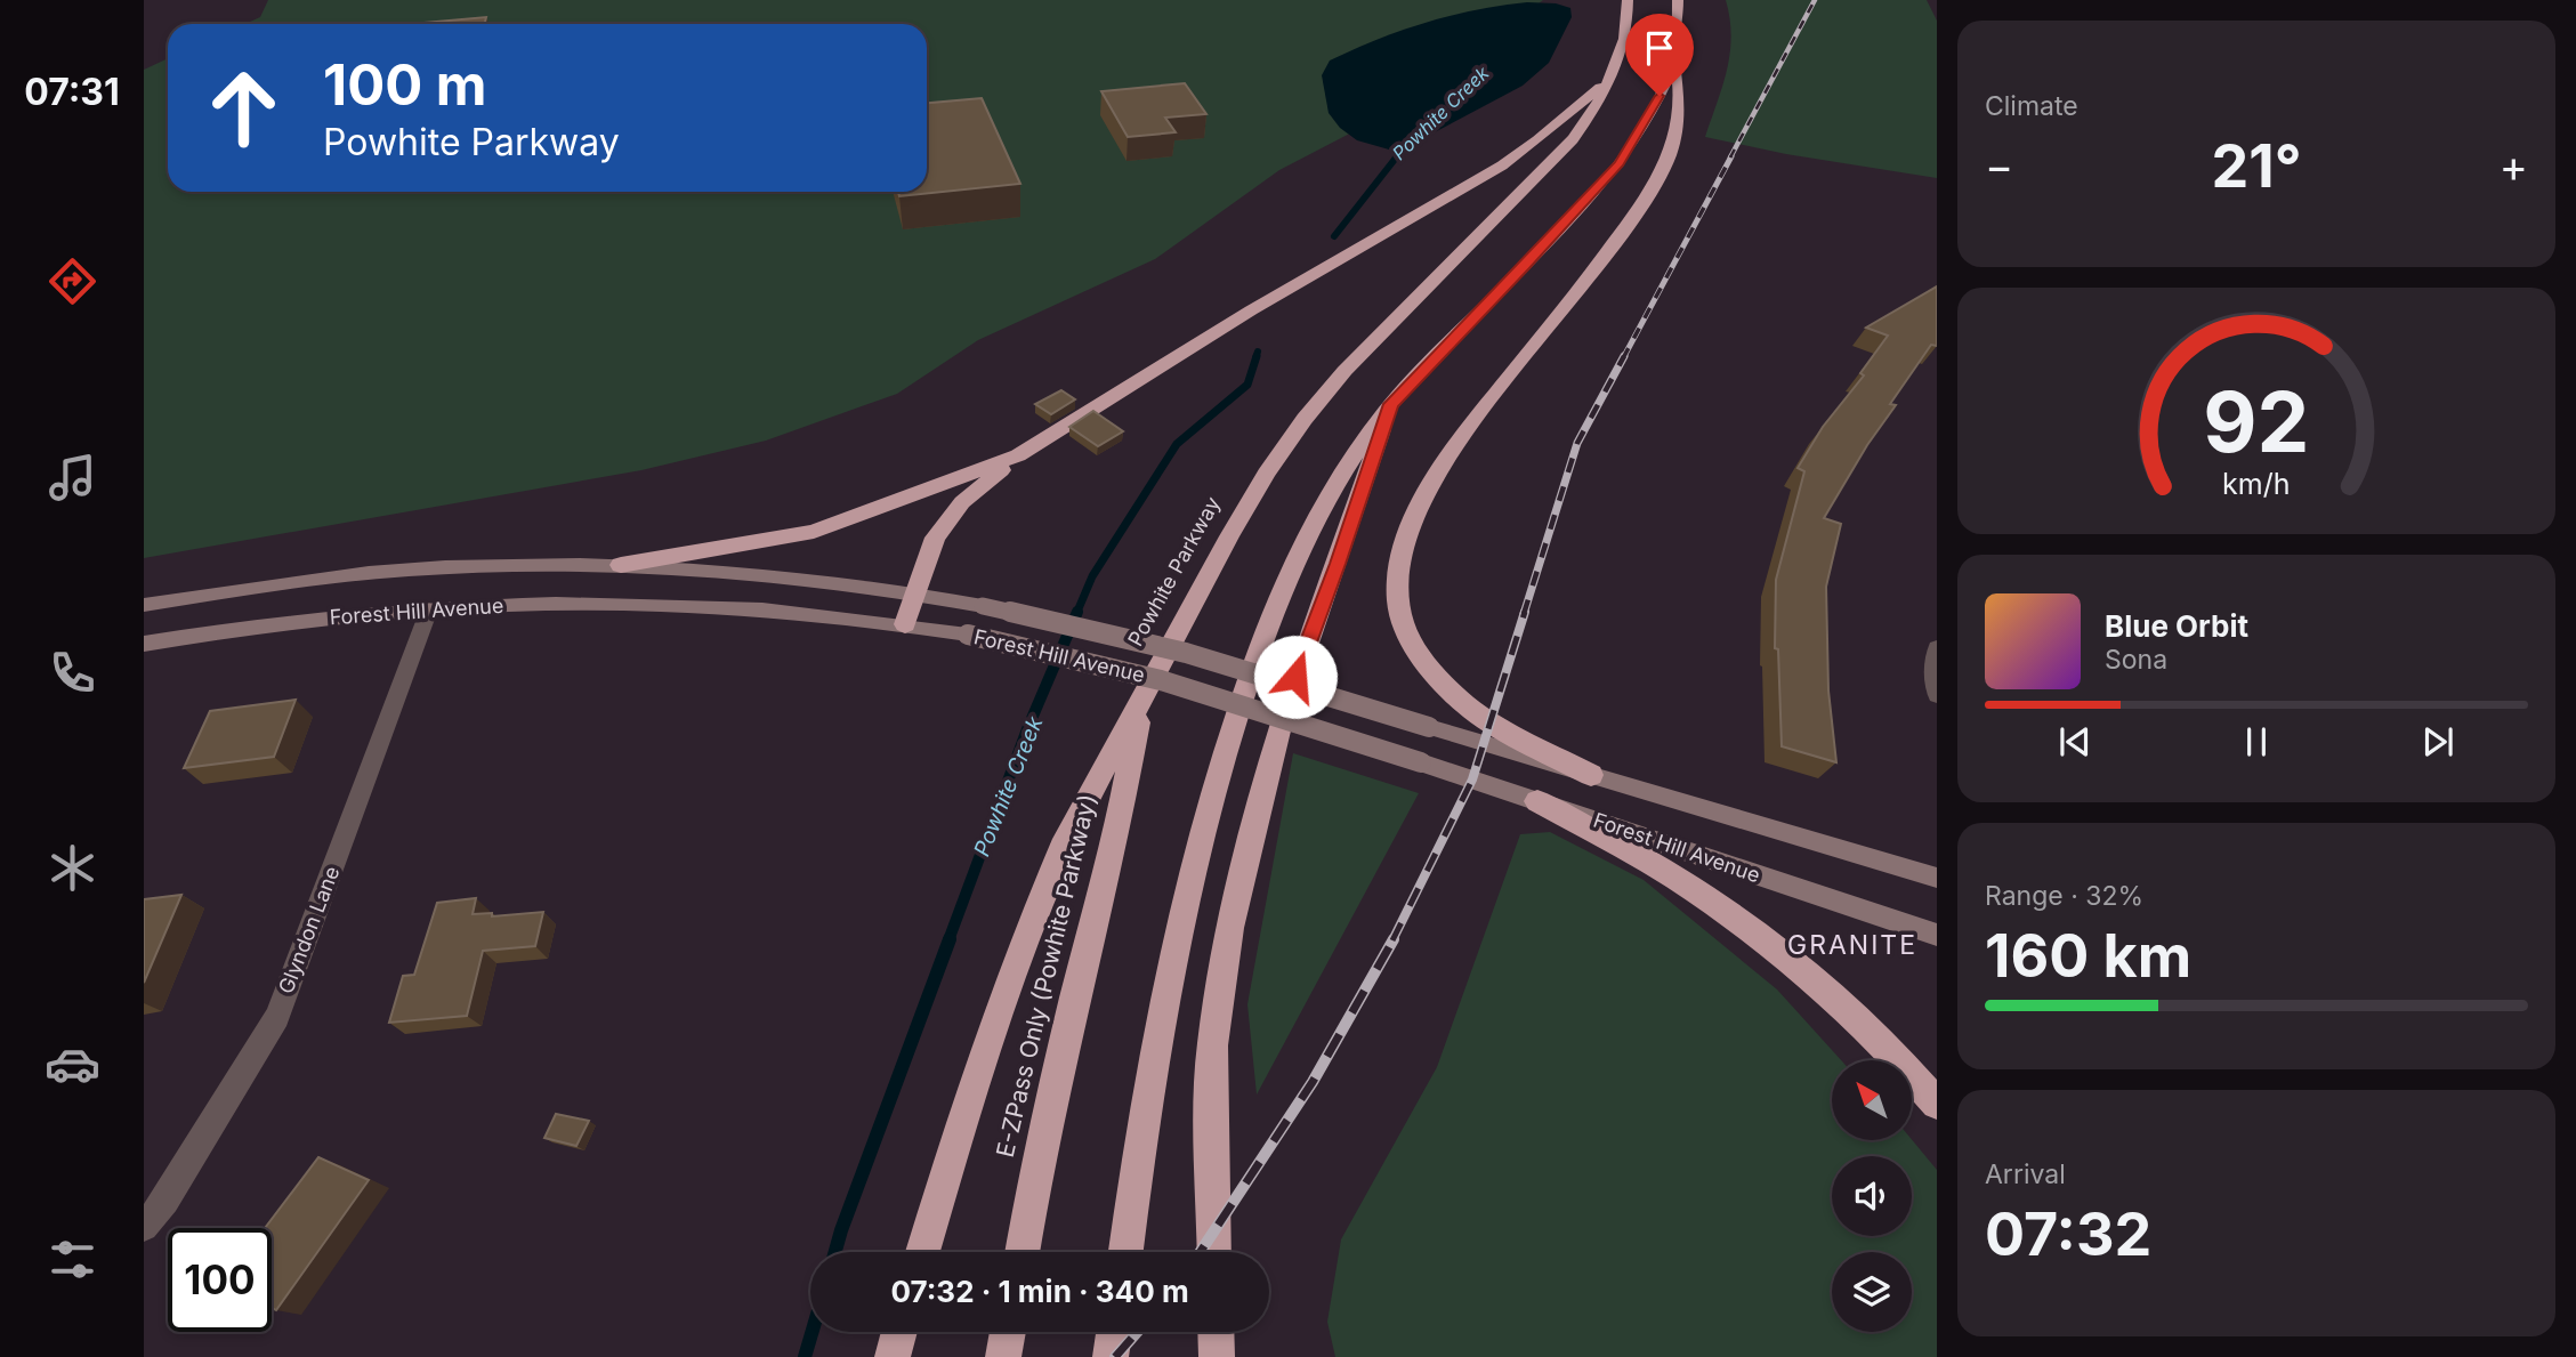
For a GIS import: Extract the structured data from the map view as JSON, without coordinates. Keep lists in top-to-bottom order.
{
  "streets": {
    "highway": ["Powhite Parkway", "E-ZPass Only (Powhite Parkway)"],
    "main road": ["Forest Hill Avenue"],
    "street": ["Glyndon Lane"]
  },
  "crossings": [
    ["Powhite Parkway", "E-ZPass Only (Powhite Parkway)"],
    ["Forest Hill Avenue", "Glyndon Lane"]
  ],
  "districts": ["GRANITE"],
  "water": ["Powhite Creek"],
  "north": "top left",
  "page": {
    "tabs": "07:31",
    "tile": [
      "Climate",
      ["Range · 32%", "160 km"],
      ["Arrival", "07:32"]
    ],
    "turn": ["100 m", "Powhite Parkway"],
    "heat": ["−", "21°", "+"],
    "song": ["Blue Orbit", "Sona"],
    "limit": "100",
    "trip": "07:32 · 1 min · 340 m",
    "gauge": ["92", "km/h"]
  }
}
